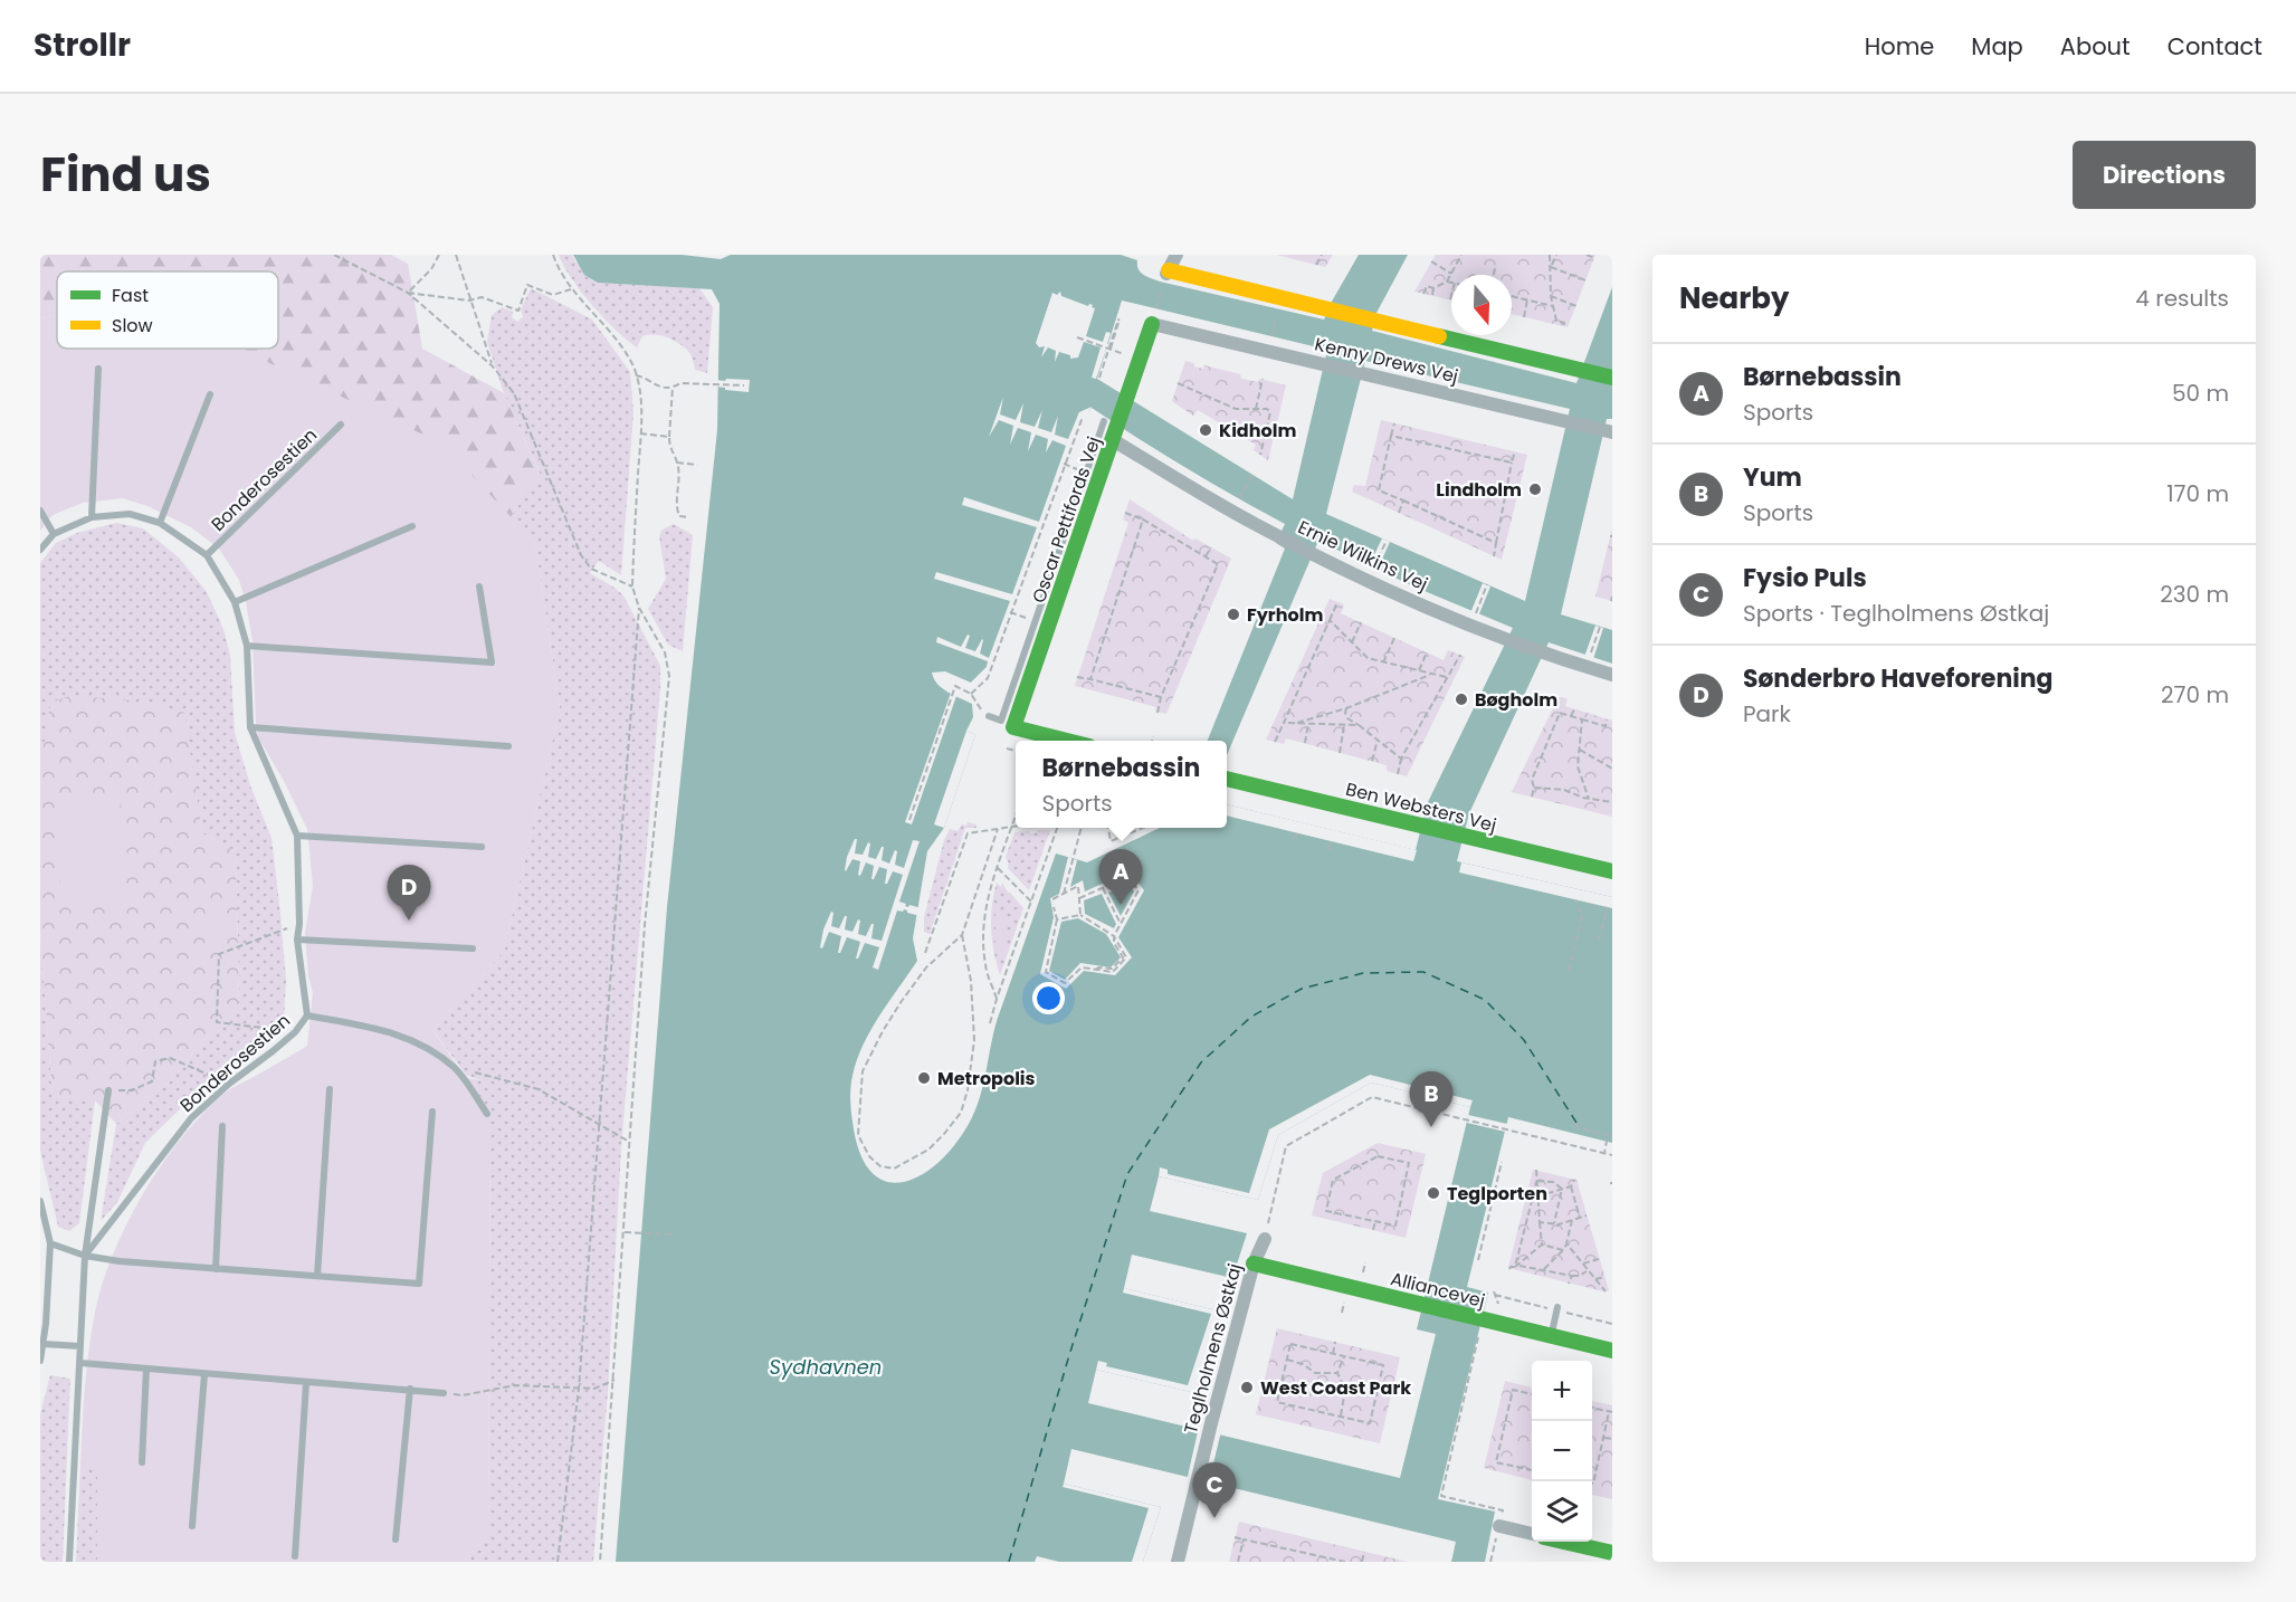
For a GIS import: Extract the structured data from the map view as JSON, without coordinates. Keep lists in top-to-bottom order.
{
  "streets": {
    "street": [
      "Kenny Drews Vej",
      "Oscar Pettifords Vej",
      "Ernie Wilkins Vej",
      "Ben Websters Vej",
      "Alliancevej",
      "Teglholmens Østkaj"
    ],
    "lane": ["Bonderosestien"]
  },
  "crossings": [
    ["Kenny Drews Vej", "Oscar Pettifords Vej"],
    ["Oscar Pettifords Vej", "Ernie Wilkins Vej"],
    ["Alliancevej", "Teglholmens Østkaj"]
  ],
  "water": ["Sydhavnen"],
  "places": [
    "Kidholm",
    "Lindholm",
    "Fyrholm",
    "Bøgholm",
    "Metropolis",
    "Teglporten",
    "West Coast Park"
  ],
  "legend": ["Fast", "Slow"],
  "north": "bottom",
  "page": {
    "header": "Strollr",
    "nav": [
      "Home",
      "Map",
      "About",
      "Contact"
    ],
    "title": "Find us",
    "buttons": "Directions",
    "heading": ["Nearby", "4 results"],
    "list": [
      {
        "mark": "A",
        "name": "Børnebassin",
        "note": "Sports",
        "value": "50 m"
      },
      {
        "mark": "B",
        "name": "Yum",
        "note": "Sports",
        "value": "170 m"
      },
      {
        "mark": "C",
        "name": "Fysio Puls",
        "note": "Sports · Teglholmens Østkaj",
        "value": "230 m"
      },
      {
        "mark": "D",
        "name": "Sønderbro Haveforening",
        "note": "Park",
        "value": "270 m"
      }
    ],
    "popup": ["Børnebassin", "Sports"],
    "pins": [
      "A",
      "D",
      "B",
      "C"
    ],
    "map_buttons": ["+", "−"]
  }
}
